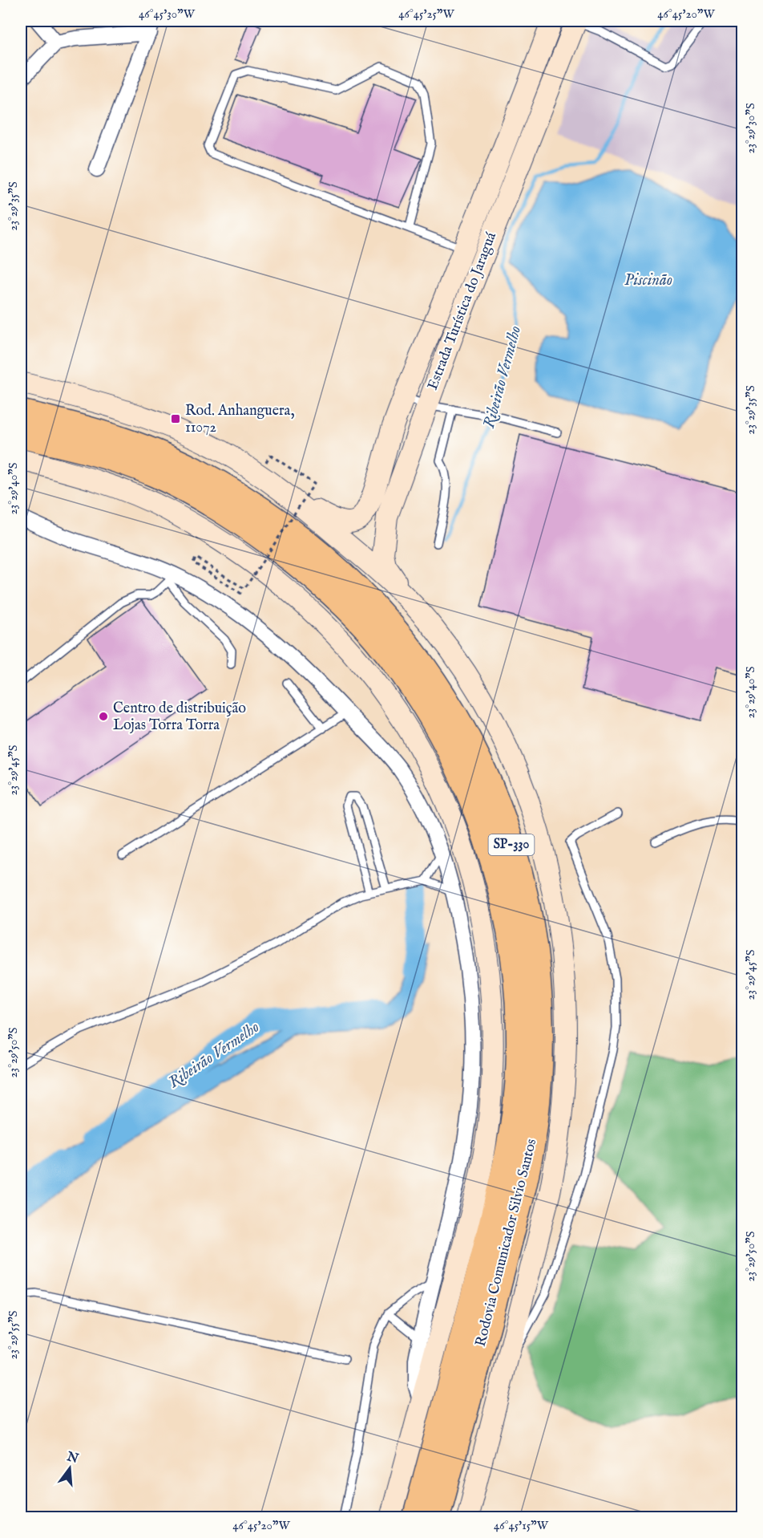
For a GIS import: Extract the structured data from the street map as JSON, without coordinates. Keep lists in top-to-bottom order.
{
  "streets": {
    "highway": ["SP-330", "Rodovia Comunicador Silvio Santos"],
    "main road": ["Estrada Turística do Jaraguá"]
  },
  "water": ["Piscinão", "Ribeirão Vermelho"],
  "places": {
    "transit": ["Rod. Anhanguera, 11072"],
    "other": ["Centro de distribuição Lojas Torra Torra"]
  },
  "north": "top",
  "coordinates": [
    "46°45'30\"W",
    "46°45'25\"W",
    "46°45'20\"W",
    "23°29'30\"S",
    "23°29'35\"S",
    "23°29'40\"S",
    "23°29'45\"S",
    "23°29'50\"S",
    "23°29'55\"S",
    "46°45'15\"W"
  ]
}
